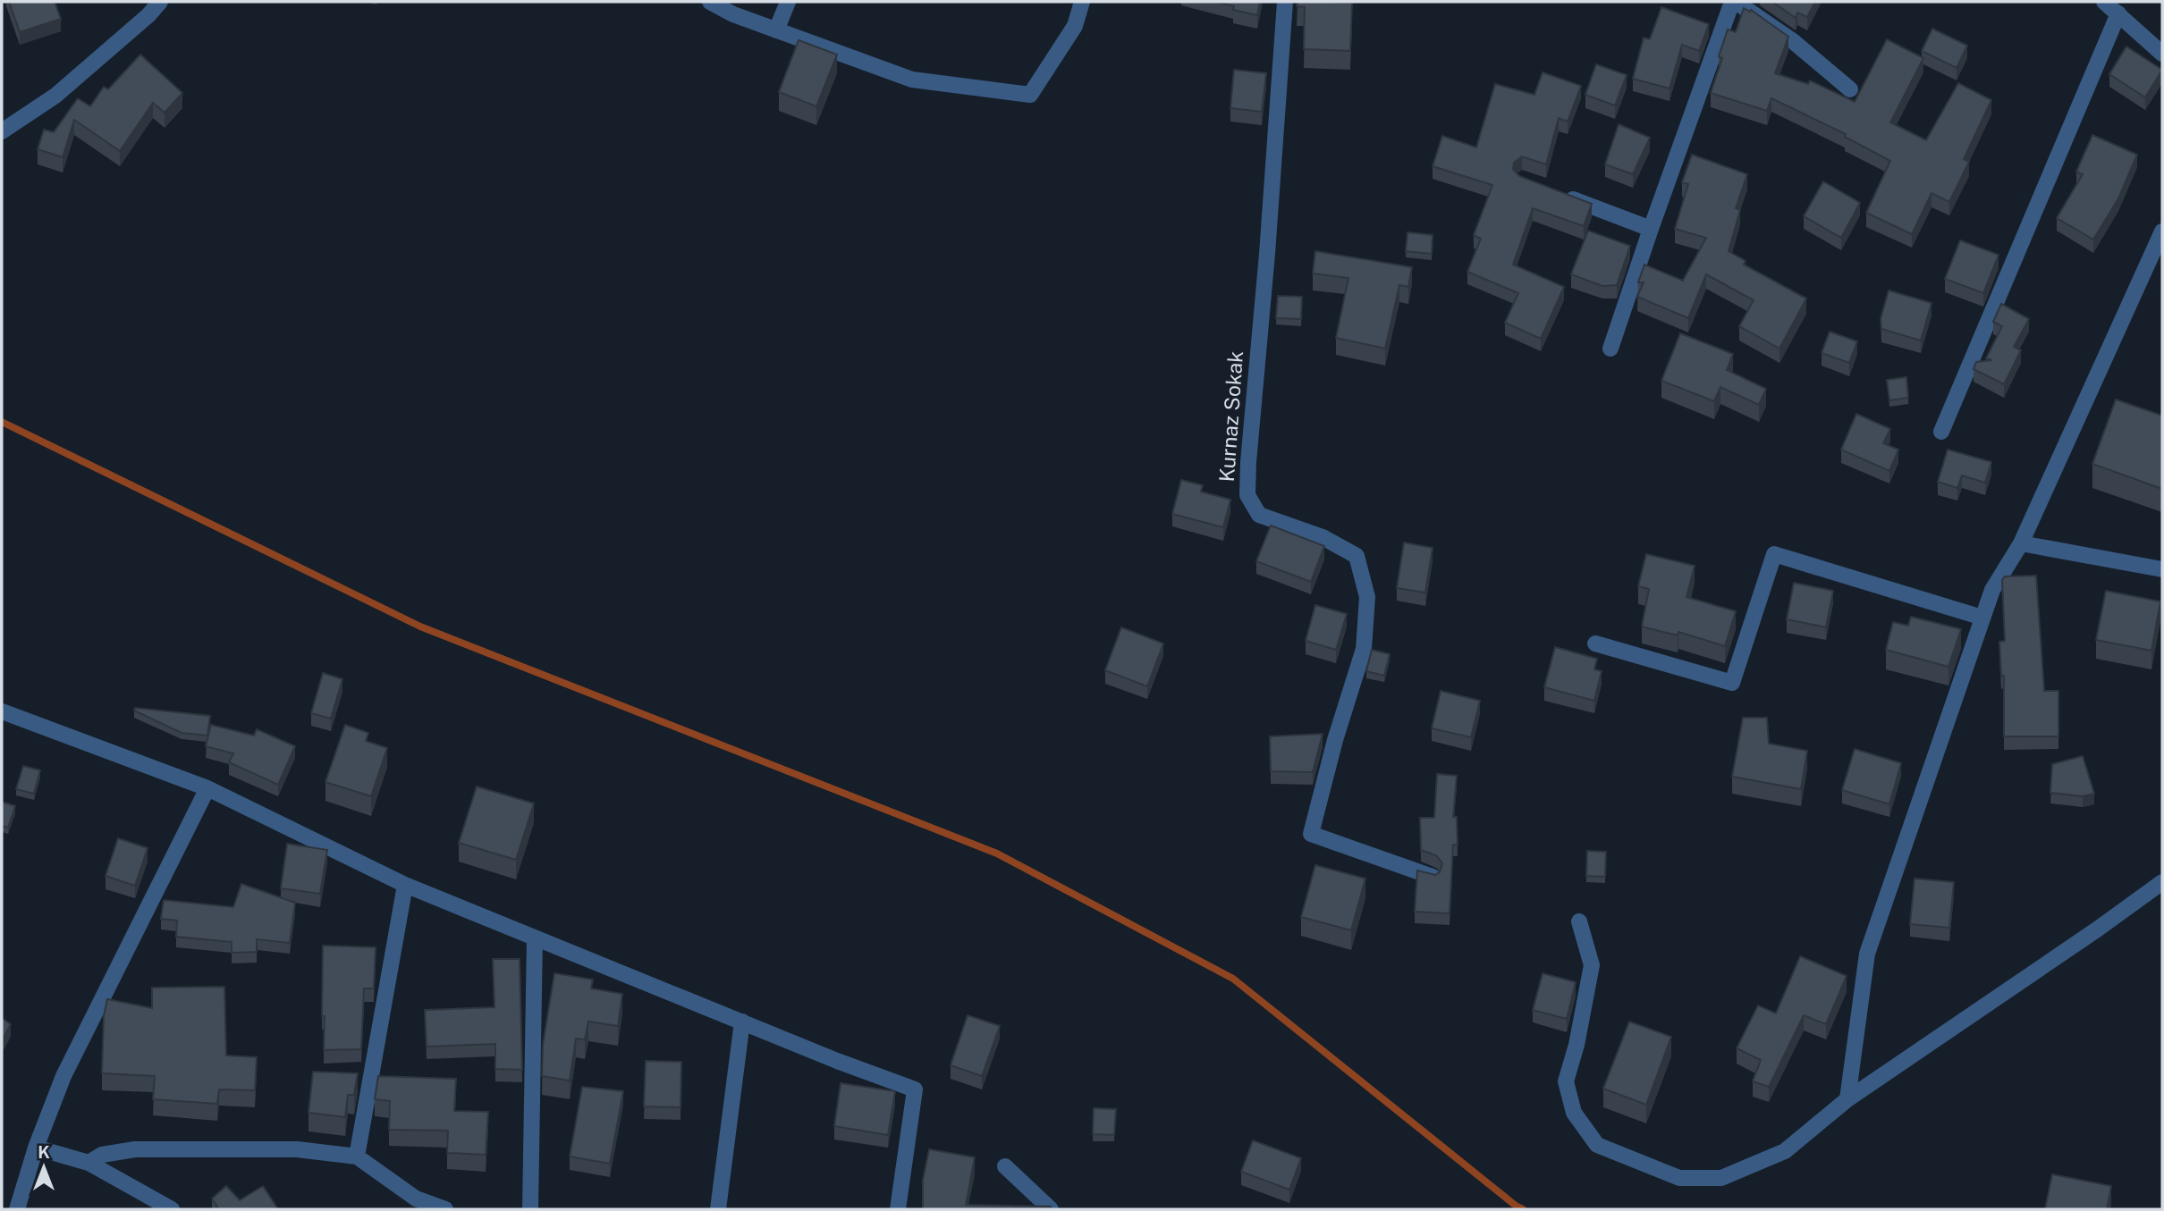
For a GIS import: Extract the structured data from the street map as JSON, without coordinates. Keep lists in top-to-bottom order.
{
  "streets": {
    "street": ["Kurnaz Sokak"]
  },
  "north": "top"
}
